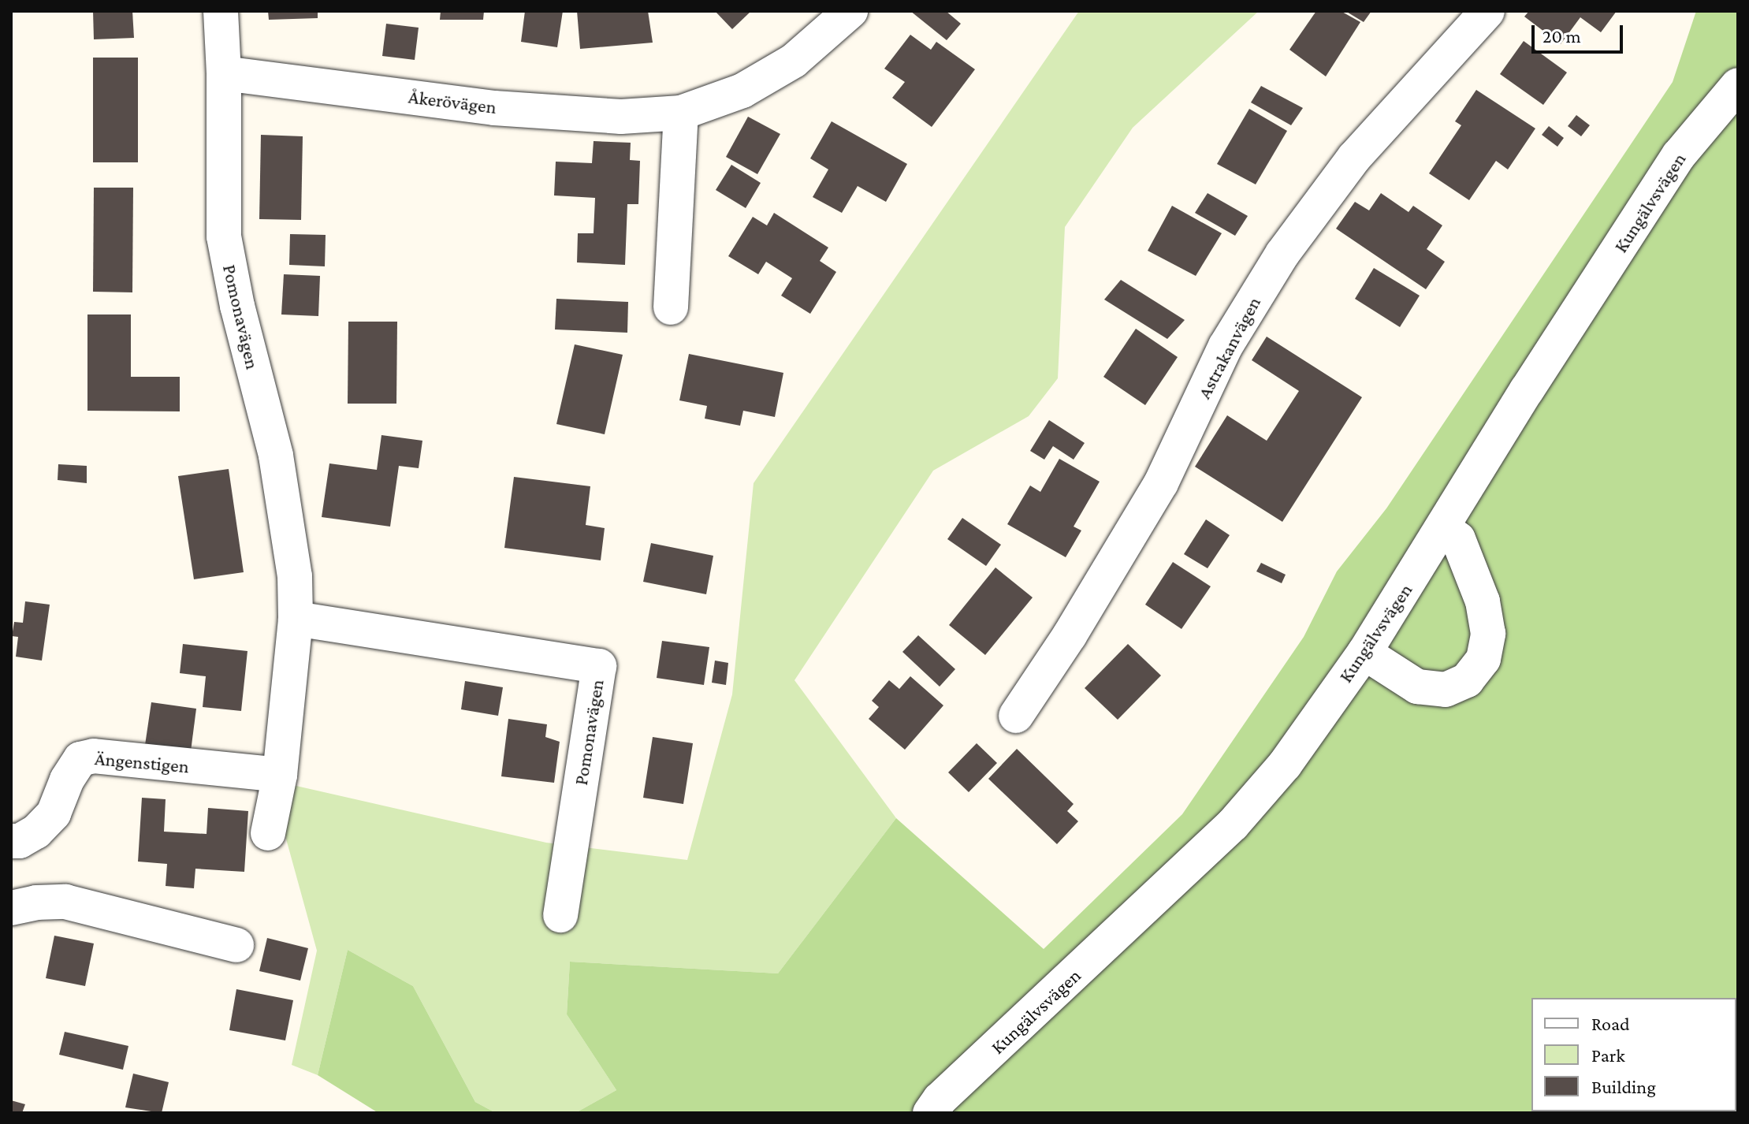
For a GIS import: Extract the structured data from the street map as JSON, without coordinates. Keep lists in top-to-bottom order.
{
  "streets": {
    "street": [
      "Åkerövägen",
      "Kungälvsvägen",
      "Pomonavägen",
      "Astrakanvägen",
      "Ängenstigen"
    ]
  },
  "crossings": [
    ["Åkerövägen", "Pomonavägen"],
    ["Pomonavägen", "Ängenstigen"]
  ],
  "legend": ["Road", "Park", "Building"],
  "scale_bar": "20 m"
}
